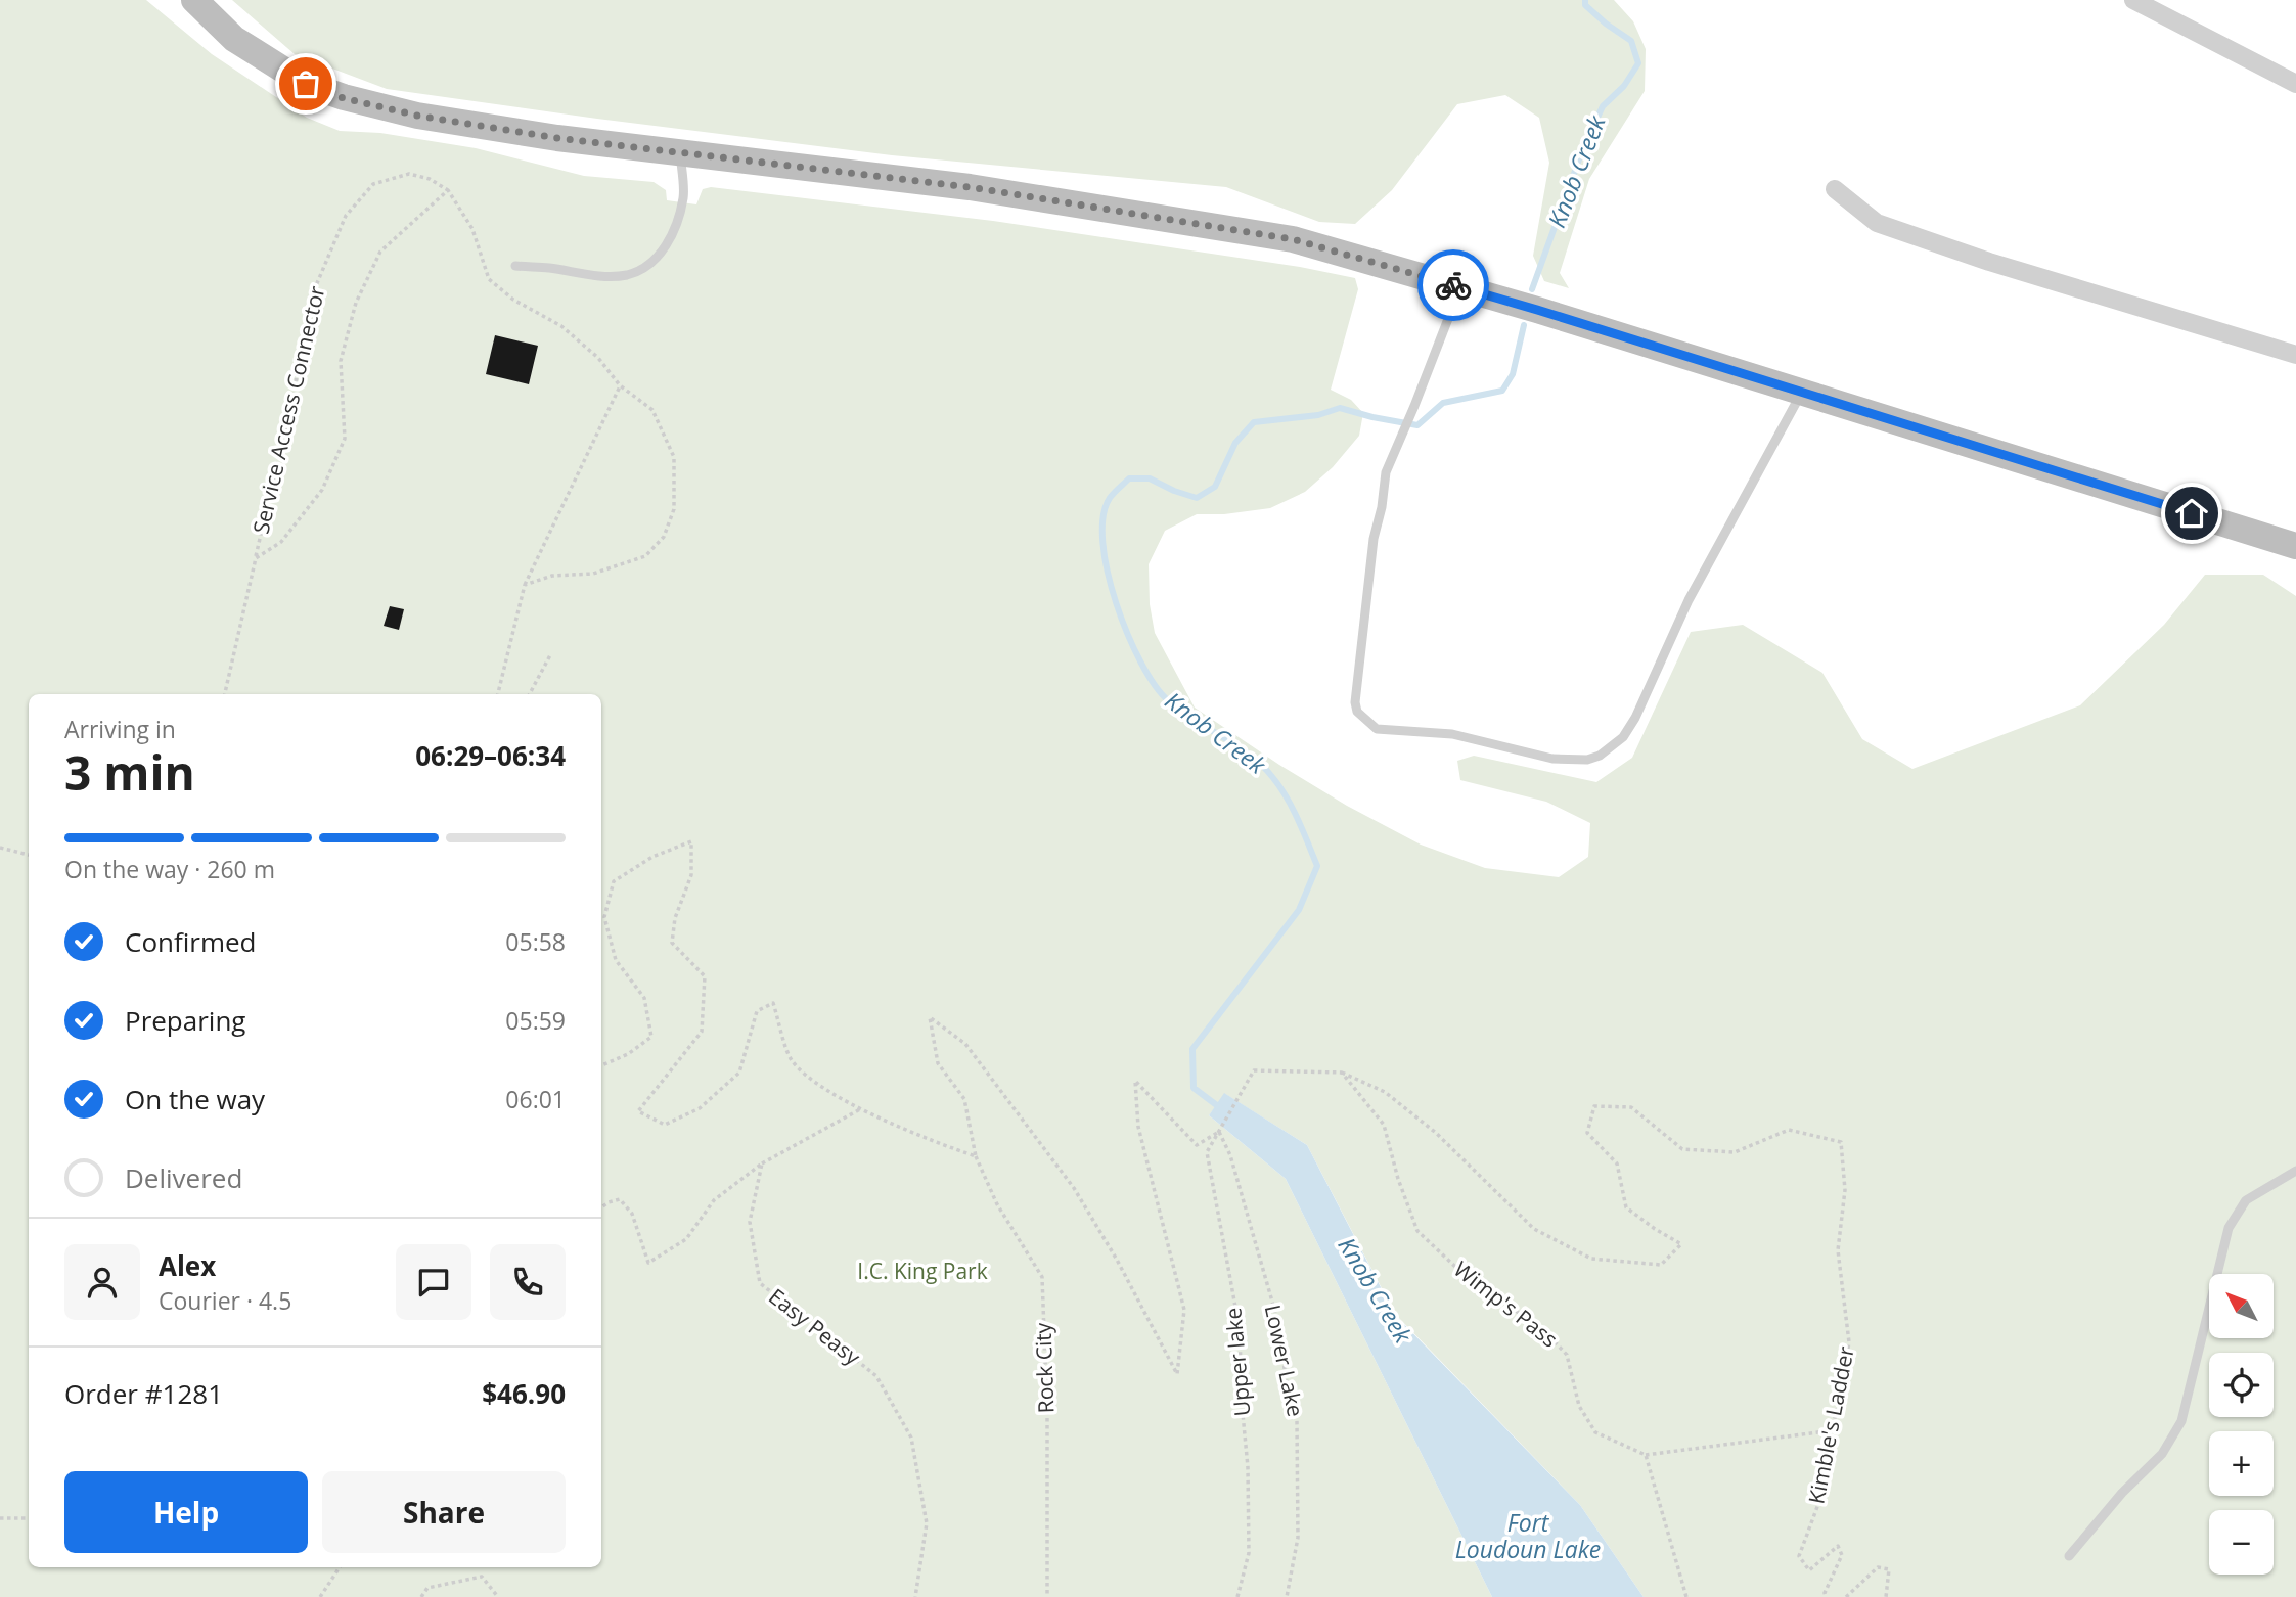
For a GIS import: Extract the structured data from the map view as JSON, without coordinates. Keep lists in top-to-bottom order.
{
  "streets": {
    "path": [
      "Service Access Connector",
      "Wimp's Pass",
      "Easy Peasy",
      "Lower Lake",
      "Upper lake",
      "Rock City",
      "Kimble's Ladder"
    ]
  },
  "crossings": [
    ["Wimp's Pass", "Kimble's Ladder"],
    ["Lower Lake", "Upper lake"]
  ],
  "water": ["Knob Creek", "Fort Loudoun Lake"],
  "parks": ["I.C. King Park"],
  "north": "top left",
  "page": {
    "heading": ["3 min", "Arriving in", "06:29–06:34"],
    "panel": [
      "Alex",
      "Courier · 4.5",
      "Order #1281",
      "$46.90"
    ],
    "bar": "On the way · 260 m",
    "list": [
      ["Confirmed", "05:58"],
      ["Preparing", "05:59"],
      ["On the way", "06:01"],
      "Delivered"
    ],
    "map_buttons": ["+", "−"],
    "buttons": ["Help", "Share"]
  }
}
